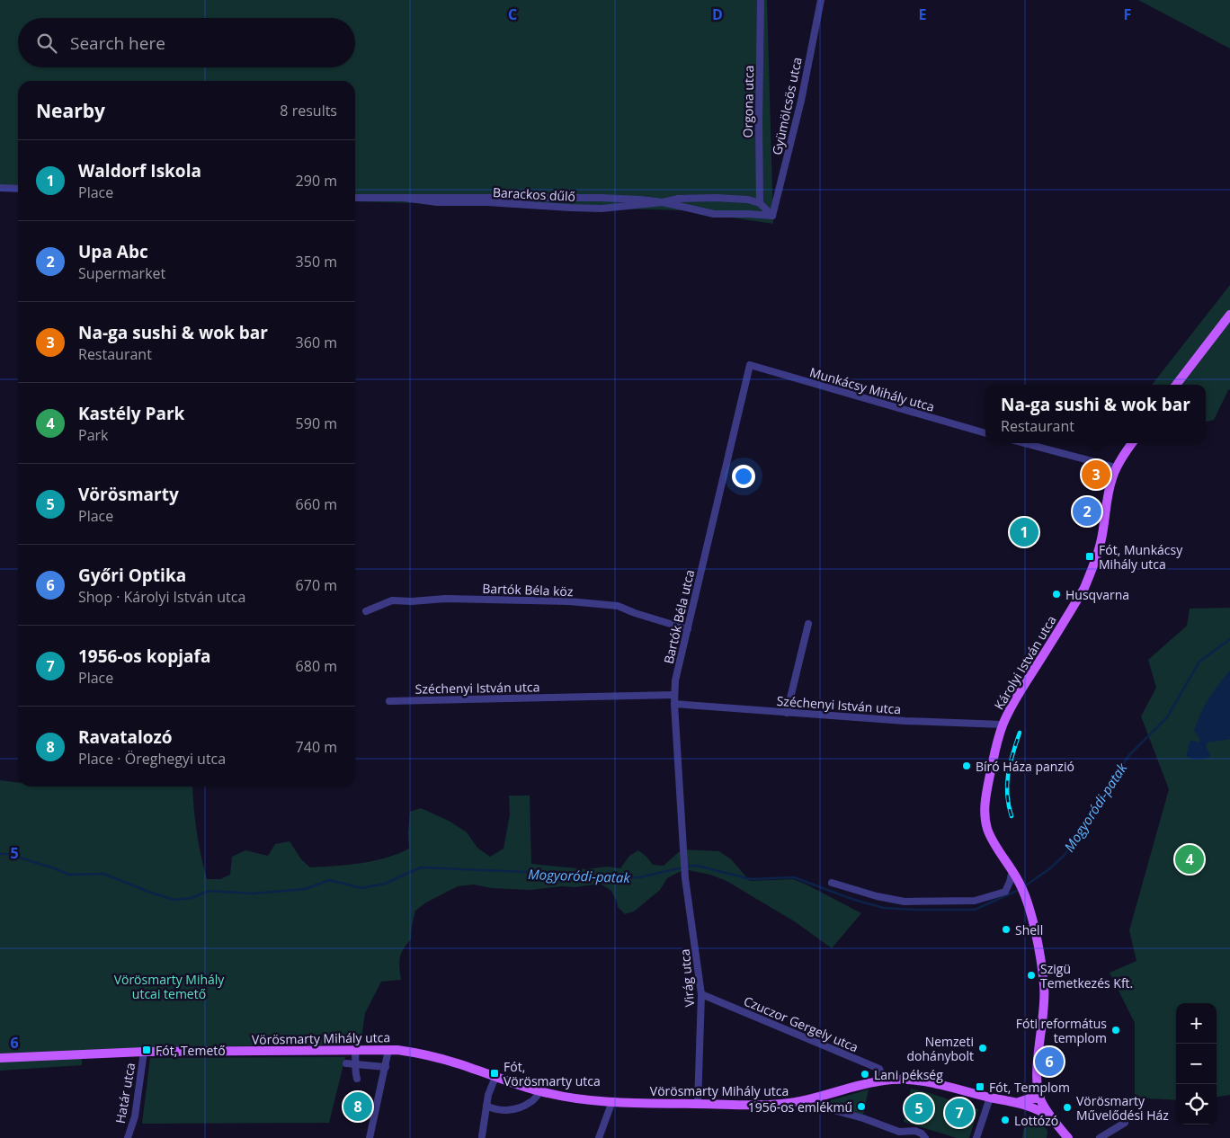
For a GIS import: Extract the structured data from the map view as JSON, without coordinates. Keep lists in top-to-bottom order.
{
  "streets": {
    "main road": ["Károlyi István utca", "Vörösmarty Mihály utca"],
    "street": [
      "Orgona utca",
      "Gyümölcsös utca",
      "Barackos dűlő",
      "Munkácsy Mihály utca",
      "Bartók Béla köz",
      "Bartók Béla utca",
      "Széchenyi István utca",
      "Virág utca",
      "Czuczor Gergely utca",
      "Határ utca"
    ]
  },
  "crossings": [
    ["Orgona utca", "Barackos dűlő"],
    ["Gyümölcsös utca", "Barackos dűlő"],
    ["Munkácsy Mihály utca", "Bartók Béla utca"],
    ["Bartók Béla köz", "Bartók Béla utca"],
    ["Bartók Béla utca", "Széchenyi István utca"],
    ["Bartók Béla utca", "Virág utca"],
    ["Károlyi István utca", "Széchenyi István utca"],
    ["Károlyi István utca", "Vörösmarty Mihály utca"],
    ["Virág utca", "Czuczor Gergely utca"],
    ["Virág utca", "Vörösmarty Mihály utca"],
    ["Czuczor Gergely utca", "Vörösmarty Mihály utca"],
    ["Vörösmarty Mihály utca", "Határ utca"]
  ],
  "water": ["Mogyoródi-patak"],
  "parks": ["Vörösmarty Mihály utcai temető"],
  "places": {
    "transit": [
      "Fót, Munkácsy Mihály utca",
      "Fót, Temető",
      "Fót, Vörösmarty utca",
      "Fót, Templom"
    ],
    "other": [
      "Husqvarna",
      "Bíró Háza panzió",
      "Shell",
      "Szigü Temetkezés Kft.",
      "Fóti református templom",
      "Nemzeti dohánybolt",
      "Lani pékség",
      "1956-os emlékmű",
      "Vörösmarty Művelődési Ház",
      "Lottózó"
    ]
  },
  "page": {
    "search": "Search here",
    "heading": ["Nearby", "8 results"],
    "list": [
      {
        "mark": "1",
        "name": "Waldorf Iskola",
        "note": "Place",
        "value": "290 m"
      },
      {
        "mark": "2",
        "name": "Upa Abc",
        "note": "Supermarket",
        "value": "350 m"
      },
      {
        "mark": "3",
        "name": "Na-ga sushi & wok bar",
        "note": "Restaurant",
        "value": "360 m"
      },
      {
        "mark": "4",
        "name": "Kastély Park",
        "note": "Park",
        "value": "590 m"
      },
      {
        "mark": "5",
        "name": "Vörösmarty",
        "note": "Place",
        "value": "660 m"
      },
      {
        "mark": "6",
        "name": "Győri Optika",
        "note": "Shop · Károlyi István utca",
        "value": "670 m"
      },
      {
        "mark": "7",
        "name": "1956-os kopjafa",
        "note": "Place",
        "value": "680 m"
      },
      {
        "mark": "8",
        "name": "Ravatalozó",
        "note": "Place · Öreghegyi utca",
        "value": "740 m"
      }
    ],
    "popup": ["Na-ga sushi & wok bar", "Restaurant"],
    "pins": [
      "3",
      "2",
      "1",
      "4",
      "6",
      "8",
      "5",
      "7"
    ],
    "map_buttons": ["+", "−"]
  },
  "grid": {
    "columns": [
      "C",
      "D",
      "E",
      "F"
    ],
    "rows": ["5", "6"]
  }
}
